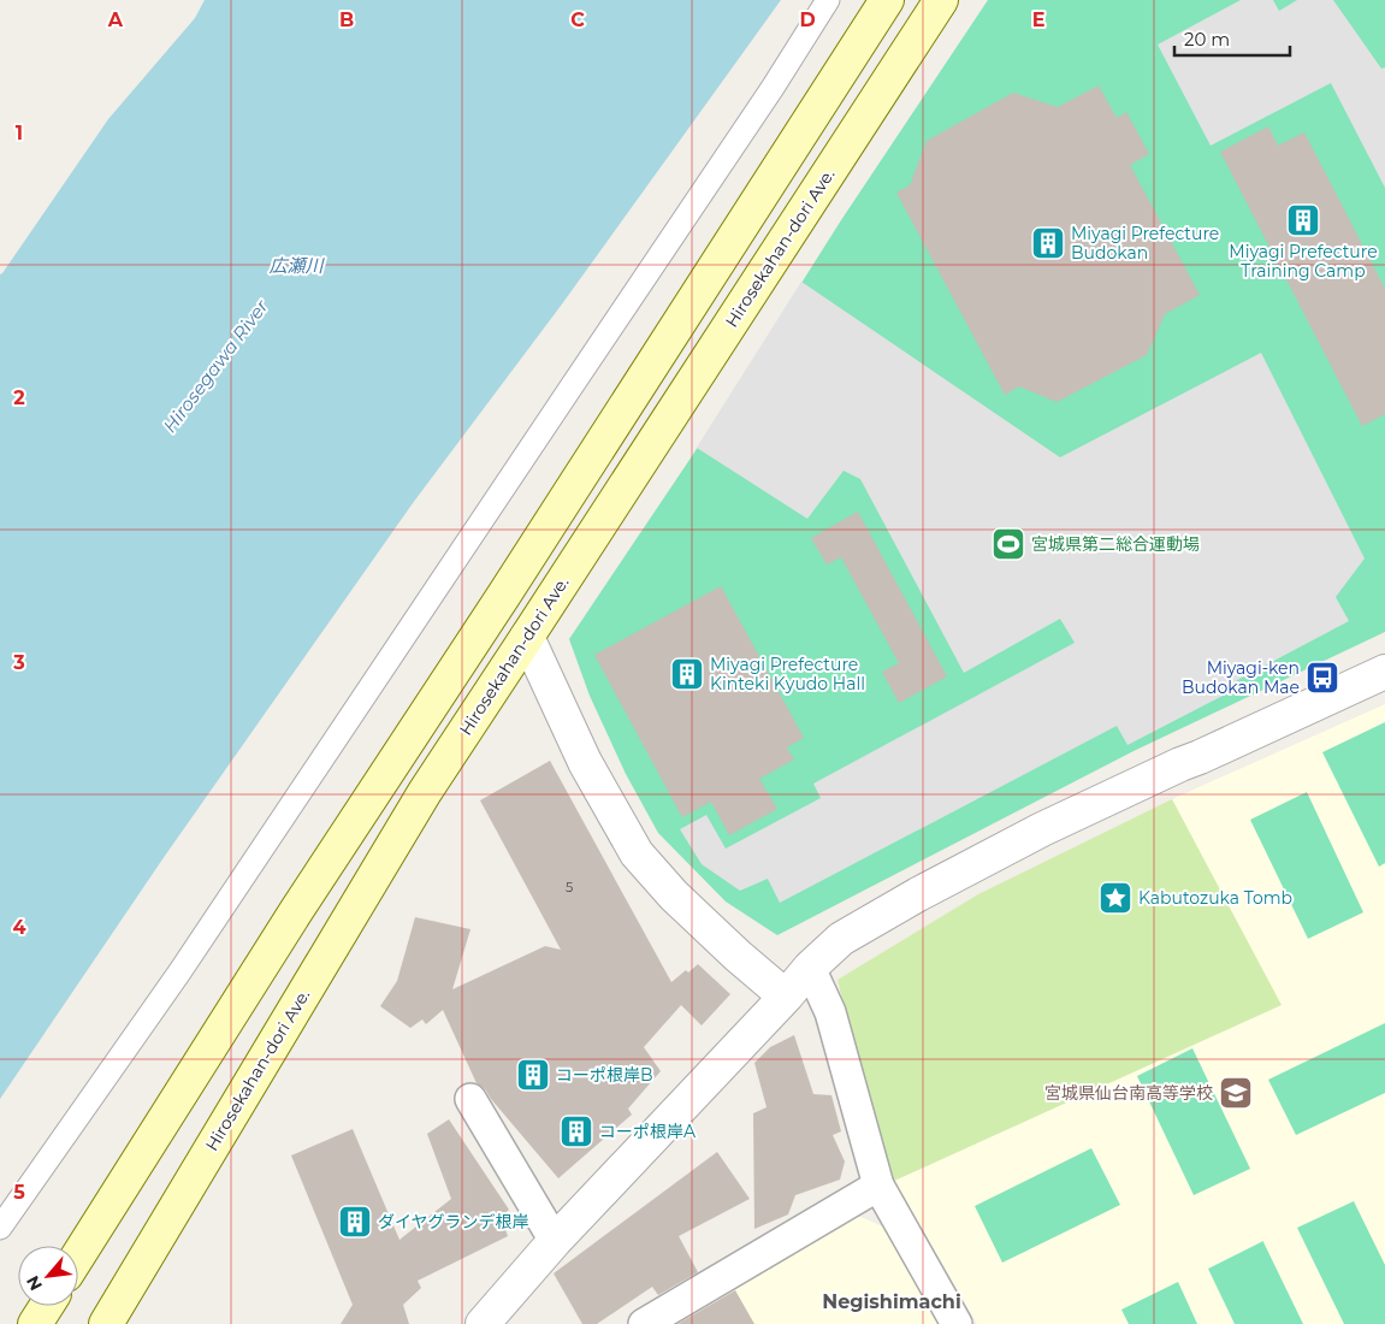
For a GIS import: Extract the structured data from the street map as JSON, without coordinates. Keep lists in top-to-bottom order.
{
  "streets": {
    "main road": ["Hirosekahan-dori Ave."]
  },
  "districts": ["Negishimachi"],
  "water": ["広瀬川", "Hirosegawa River"],
  "places": {
    "building": [
      "Miyagi Prefecture Training Camp",
      "Miyagi Prefecture Budokan",
      "Miyagi Prefecture Kinteki Kyudo Hall",
      "コーポ根岸B",
      "コーポ根岸A",
      "ダイヤグランデ根岸"
    ],
    "sports": ["宮城県第二総合運動場"],
    "bus stop": ["Miyagi-ken Budokan Mae"],
    "place": ["Kabutozuka Tomb"],
    "school or university": ["宮城県仙台南高等学校"]
  },
  "house_numbers": ["5"],
  "scale_bar": "20 m",
  "north": "bottom left",
  "grid": {
    "columns": [
      "A",
      "B",
      "C",
      "D",
      "E"
    ],
    "rows": [
      "1",
      "2",
      "3",
      "4",
      "5"
    ]
  }
}
